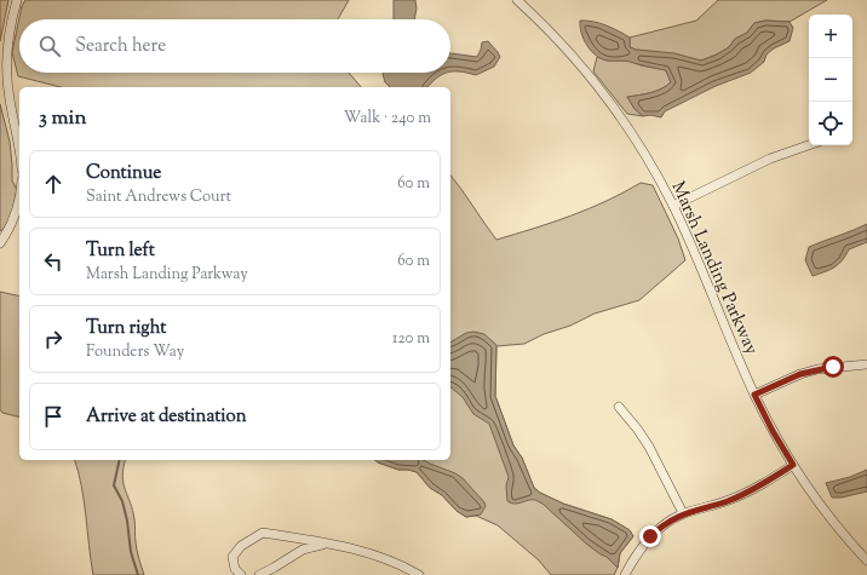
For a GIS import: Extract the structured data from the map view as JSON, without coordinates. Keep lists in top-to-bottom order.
{
  "streets": {
    "street": ["Marsh Landing Parkway"]
  },
  "page": {
    "map_buttons": ["+", "−"],
    "search": "Search here",
    "heading": ["3 min", "Walk · 240 m"],
    "list": [
      ["Continue", "Saint Andrews Court", "60 m"],
      ["Turn left", "Marsh Landing Parkway", "60 m"],
      ["Turn right", "Founders Way", "120 m"],
      "Arrive at destination"
    ]
  }
}
